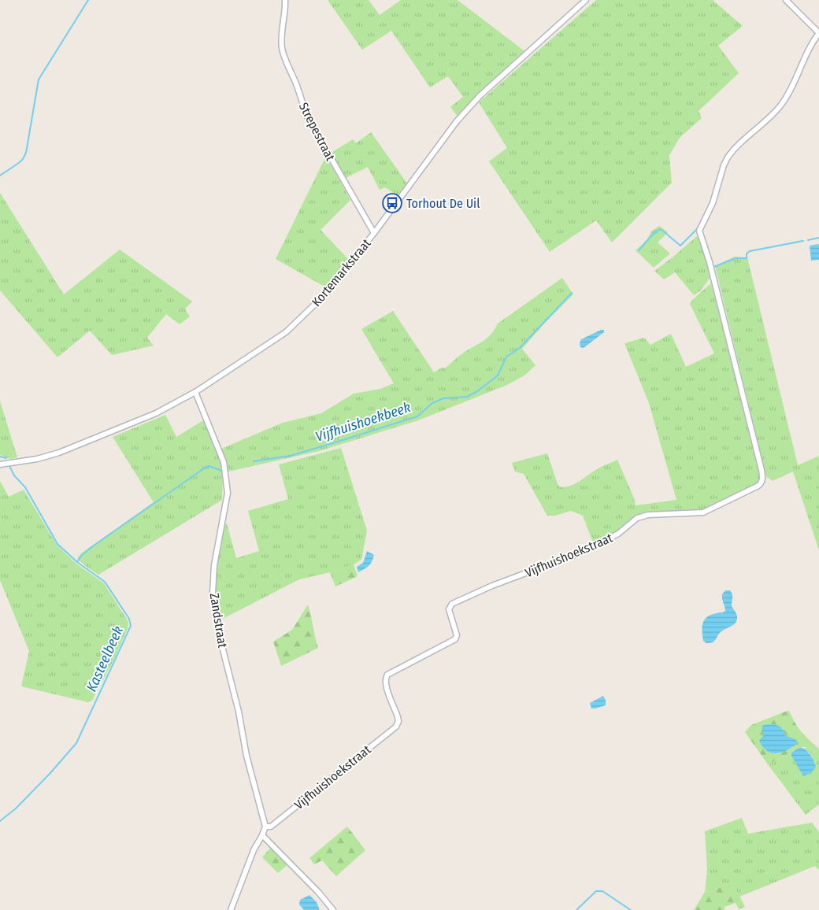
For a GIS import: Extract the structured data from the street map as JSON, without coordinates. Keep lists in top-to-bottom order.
{
  "streets": {
    "street": [
      "Strepestraat",
      "Kortemarkstraat",
      "Vijfhuishoekstraat",
      "Zandstraat"
    ]
  },
  "crossings": [
    ["Strepestraat", "Kortemarkstraat"],
    ["Kortemarkstraat", "Zandstraat"],
    ["Vijfhuishoekstraat", "Zandstraat"]
  ],
  "water": ["Vijfhuishoekbeek", "Kasteelbeek"],
  "places": {
    "bus stop": ["Torhout De Uil"]
  }
}
